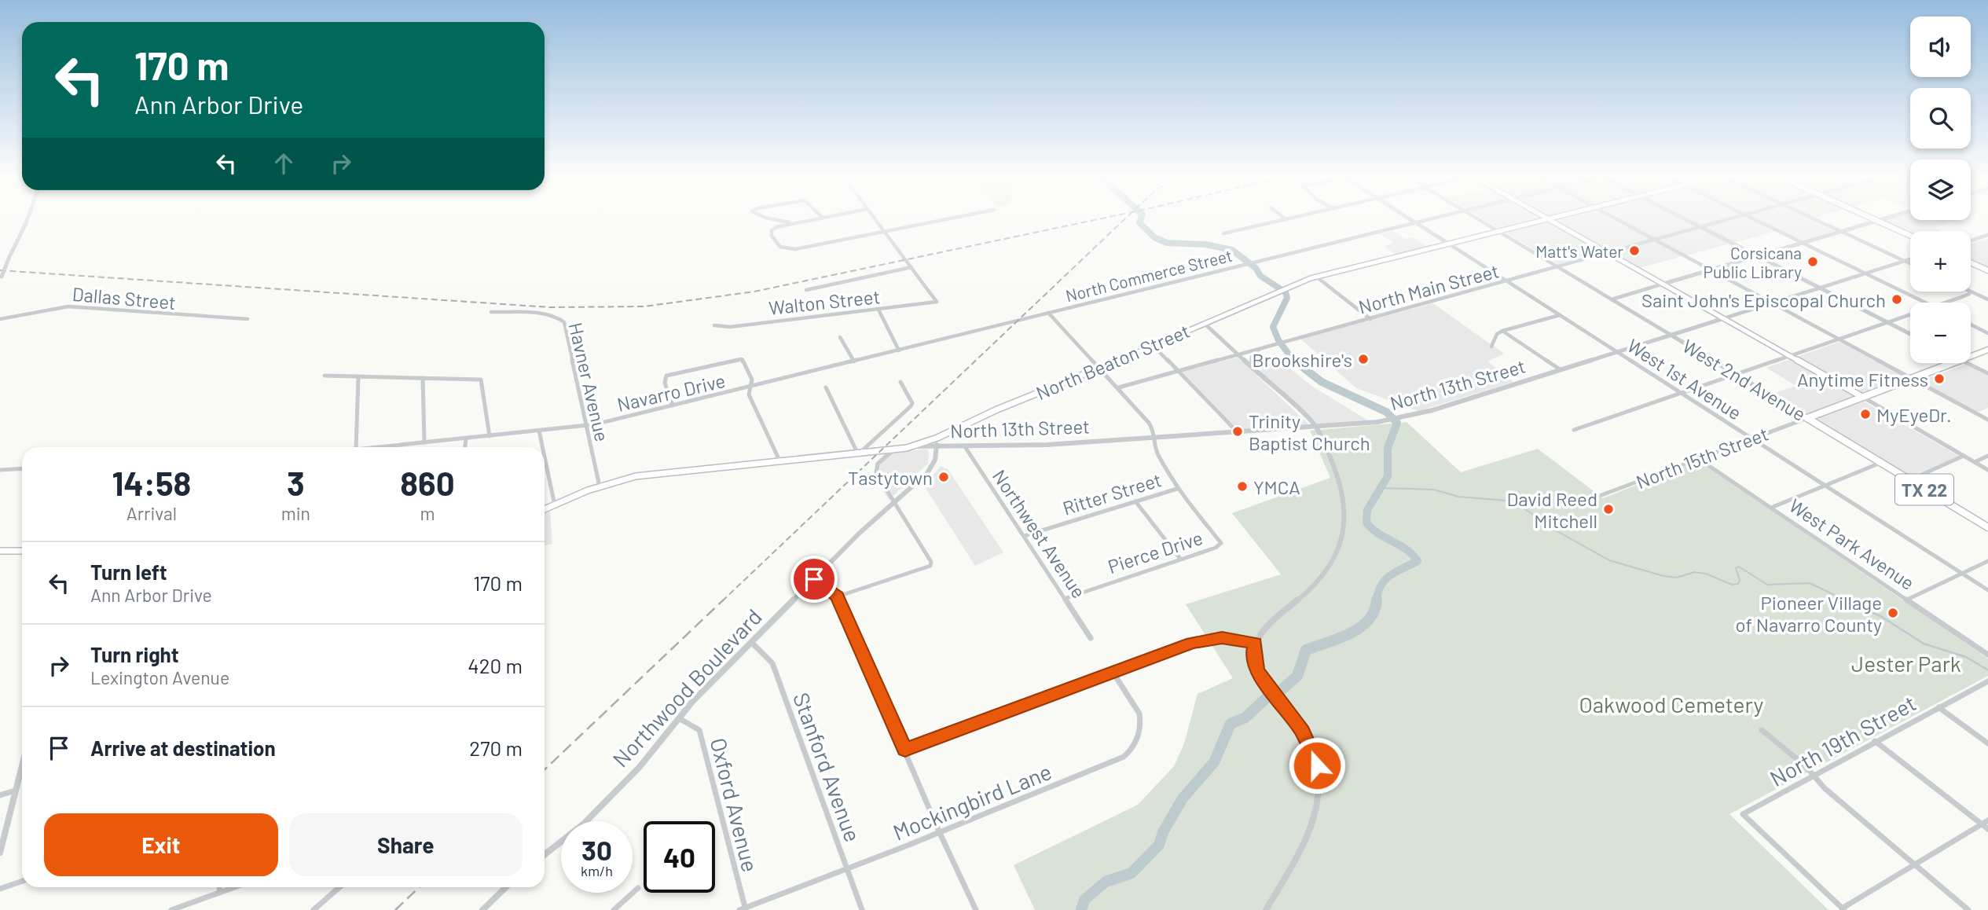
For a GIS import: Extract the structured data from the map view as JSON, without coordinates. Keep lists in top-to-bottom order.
{
  "streets": {
    "main road": [
      "North Beaton Street",
      "West 2nd Avenue",
      "North 15th Street",
      "TX 22"
    ],
    "street": [
      "North Commerce Street",
      "North Main Street",
      "Dallas Street",
      "Walton Street",
      "West 1st Avenue",
      "Havner Avenue",
      "North 13th Street",
      "Navarro Drive",
      "Ritter Street",
      "Northwest Avenue",
      "West Park Avenue",
      "Pierce Drive",
      "Northwood Boulevard",
      "North 19th Street",
      "Stanford Avenue",
      "Mockingbird Lane",
      "Oxford Avenue"
    ]
  },
  "crossings": [
    ["North Commerce Street", "Navarro Drive"],
    ["North Main Street", "West 1st Avenue"],
    ["North Main Street", "West 2nd Avenue"],
    ["North Beaton Street", "West 1st Avenue"],
    ["North Beaton Street", "West 2nd Avenue"],
    ["North Beaton Street", "Havner Avenue"],
    ["North Beaton Street", "North 13th Street"],
    ["North Beaton Street", "Northwood Boulevard"],
    ["West 1st Avenue", "North 13th Street"],
    ["West 1st Avenue", "North 15th Street"],
    ["West 2nd Avenue", "North 13th Street"],
    ["West 2nd Avenue", "North 15th Street"],
    ["Havner Avenue", "Navarro Drive"],
    ["North 13th Street", "Northwest Avenue"],
    ["North 13th Street", "Northwood Boulevard"],
    ["North 15th Street", "West Park Avenue"],
    ["Ritter Street", "Northwest Avenue"],
    ["Ritter Street", "Pierce Drive"],
    ["Northwest Avenue", "Pierce Drive"],
    ["Northwood Boulevard", "Stanford Avenue"],
    ["Northwood Boulevard", "Oxford Avenue"],
    ["Stanford Avenue", "Mockingbird Lane"],
    ["Mockingbird Lane", "Oxford Avenue"]
  ],
  "parks": ["Jester Park", "Oakwood Cemetery"],
  "places": [
    "Matt's Water",
    "Corsicana Public Library",
    "Saint John's Episcopal Church",
    "Brookshire's",
    "Anytime Fitness",
    "MyEyeDr.",
    "Trinity Baptist Church",
    "Tastytown",
    "YMCA",
    "David Reed Mitchell",
    "Pioneer Village of Navarro County"
  ],
  "page": {
    "map_buttons": ["+", "−"],
    "turn": ["170 m", "Ann Arbor Drive"],
    "eta": [
      "14:58",
      "Arrival",
      "3",
      "min",
      "860",
      "m"
    ],
    "list": [
      {
        "name": "Turn left",
        "note": "Ann Arbor Drive",
        "value": "170 m"
      },
      {
        "name": "Turn right",
        "note": "Lexington Avenue",
        "value": "420 m"
      },
      {
        "name": "Arrive at destination",
        "value": "270 m"
      }
    ],
    "buttons": ["Exit", "Share"],
    "speed": "30 km/h",
    "limit": "40"
  }
}
